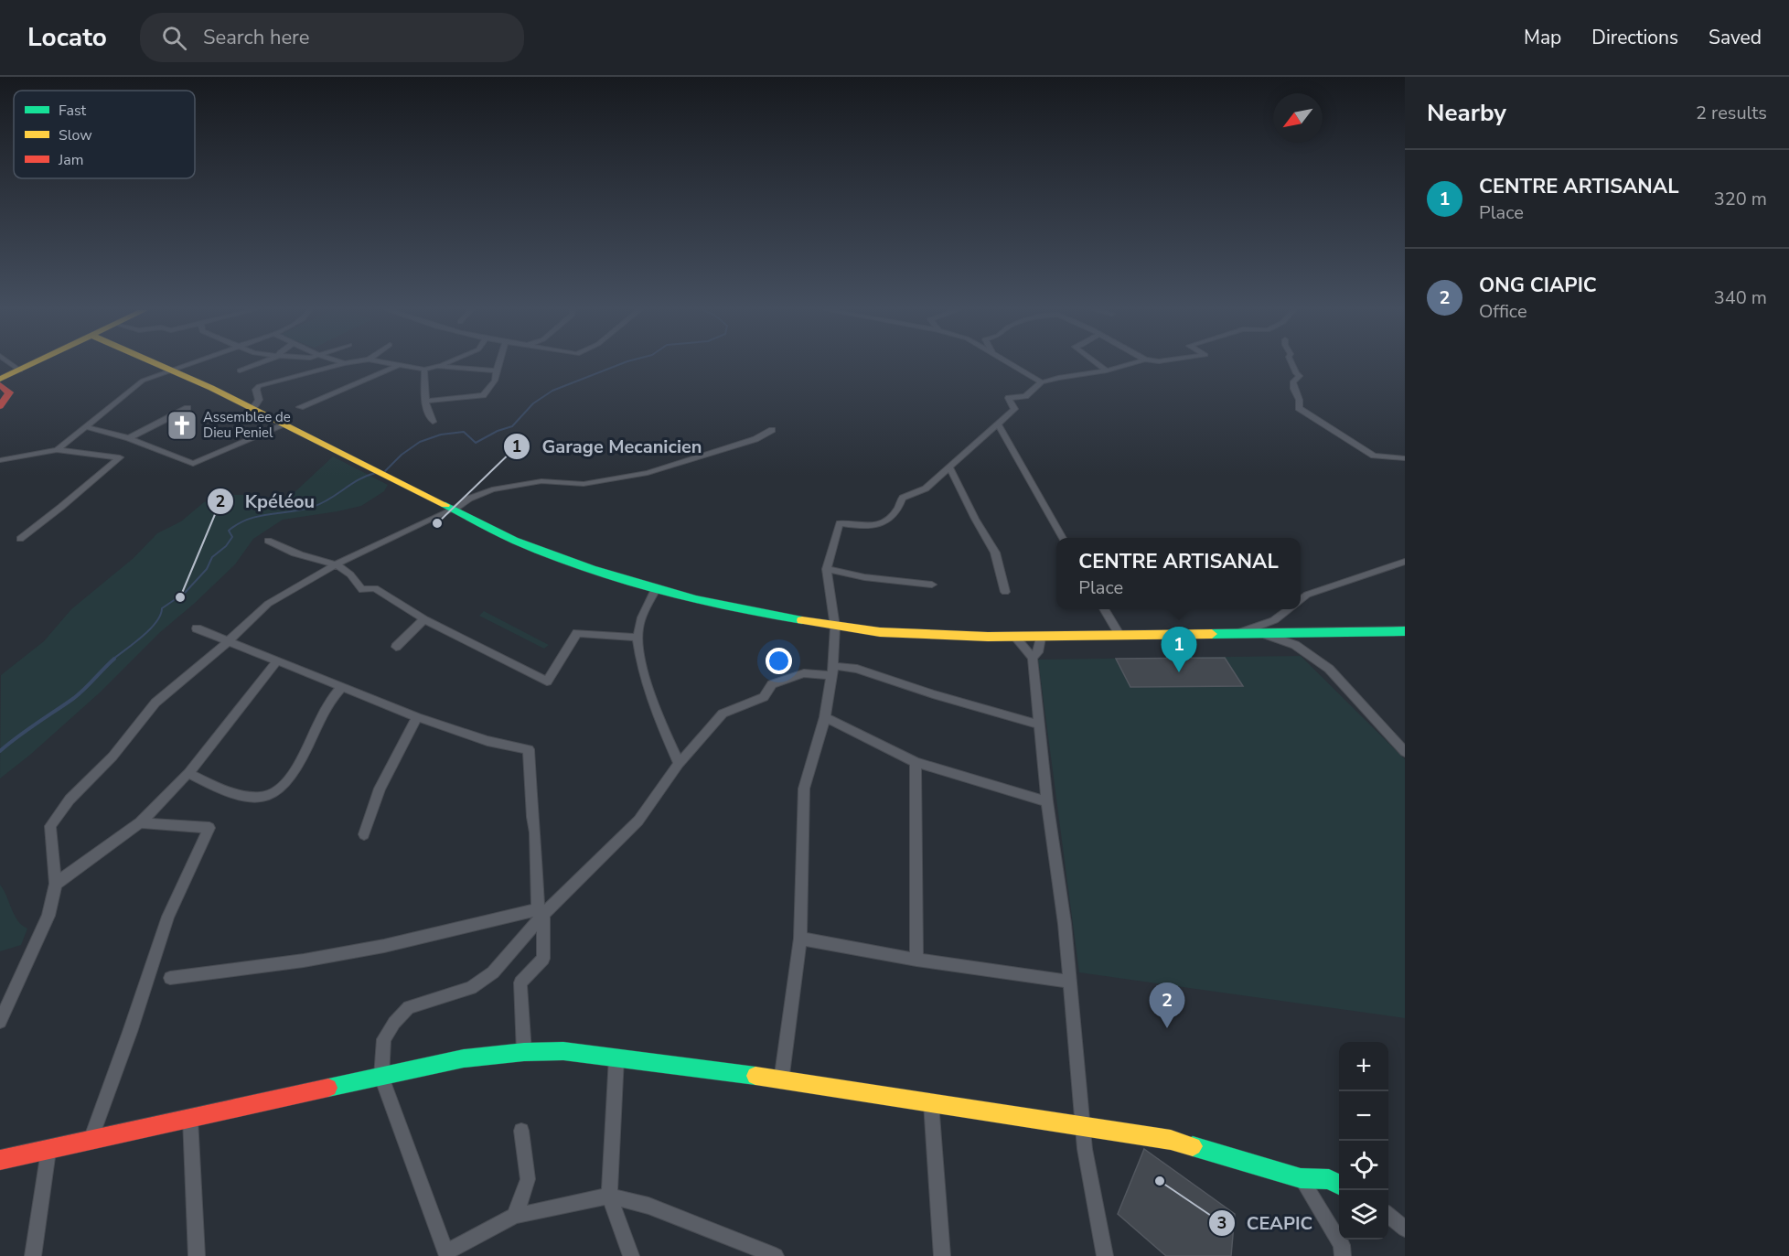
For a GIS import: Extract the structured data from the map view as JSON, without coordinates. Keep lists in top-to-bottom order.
{
  "places": {
    "church": ["Assemblee de Dieu Peniel"],
    "other": ["Garage Mecanicien", "Kpéléou", "CEAPIC"]
  },
  "legend": ["Fast", "Slow", "Jam"],
  "north": "bottom left",
  "page": {
    "header": "Locato",
    "search": "Search here",
    "nav": ["Map", "Directions", "Saved"],
    "heading": ["Nearby", "2 results"],
    "list": [
      {
        "mark": "1",
        "name": "CENTRE ARTISANAL",
        "note": "Place",
        "value": "320 m"
      },
      {
        "mark": "2",
        "name": "ONG CIAPIC",
        "note": "Office",
        "value": "340 m"
      }
    ],
    "popup": ["CENTRE ARTISANAL", "Place"],
    "pins": ["1", "2"],
    "map_buttons": ["+", "−"]
  }
}
